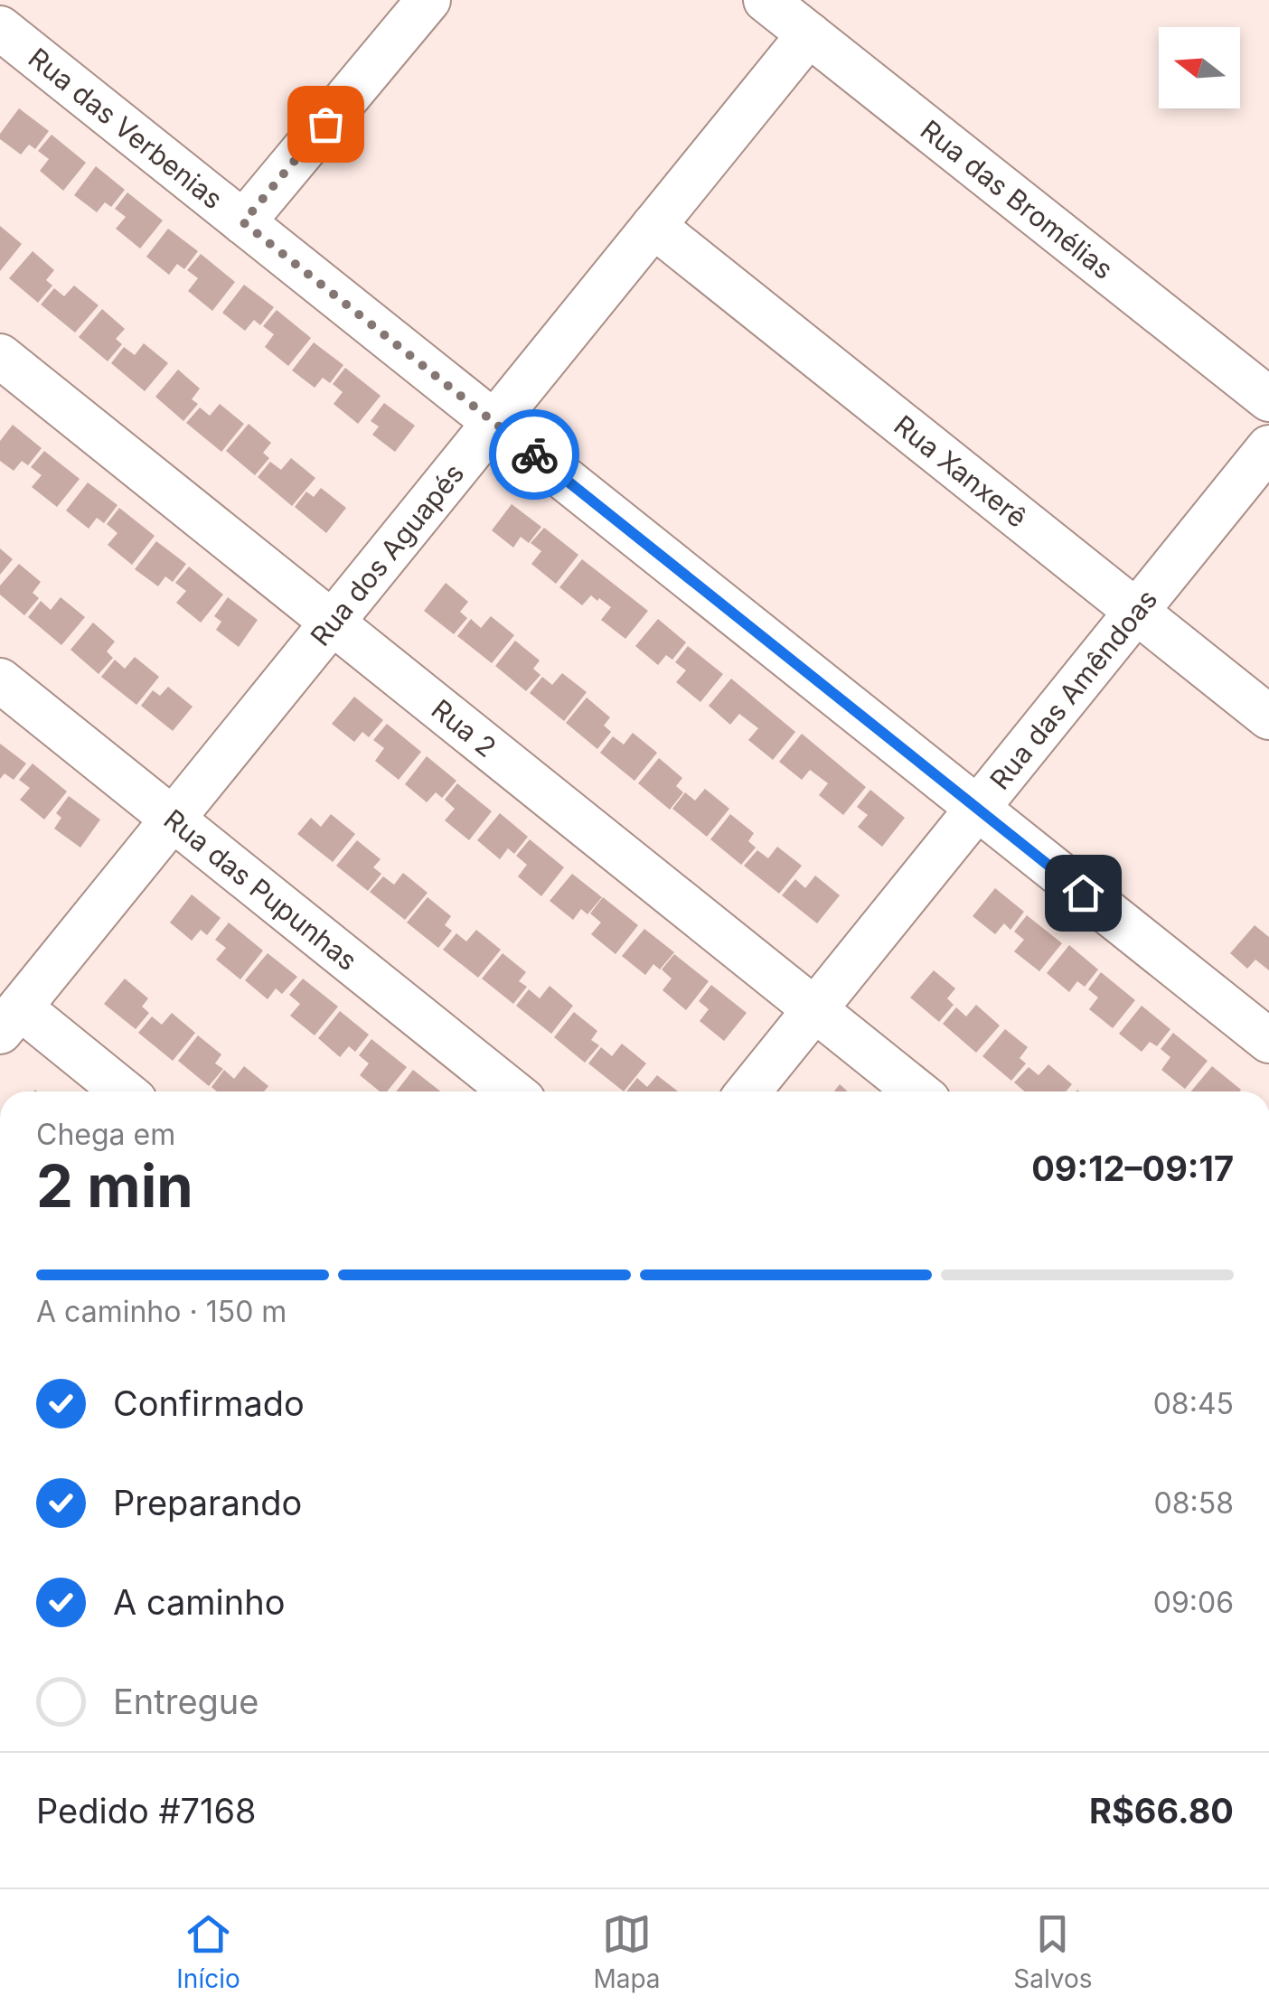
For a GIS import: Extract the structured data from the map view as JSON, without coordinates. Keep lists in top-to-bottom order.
{
  "streets": {
    "street": [
      "Rua das Verbenias",
      "Rua das Bromélias",
      "Rua Xanxerê",
      "Rua dos Aguapés",
      "Rua das Amêndoas",
      "Rua 2",
      "Rua das Pupunhas"
    ]
  },
  "crossings": [
    ["Rua das Verbenias", "Rua dos Aguapés"],
    ["Rua das Verbenias", "Rua das Amêndoas"],
    ["Rua das Bromélias", "Rua dos Aguapés"],
    ["Rua Xanxerê", "Rua dos Aguapés"],
    ["Rua Xanxerê", "Rua das Amêndoas"],
    ["Rua dos Aguapés", "Rua 2"],
    ["Rua dos Aguapés", "Rua das Pupunhas"],
    ["Rua das Amêndoas", "Rua 2"]
  ],
  "north": "left",
  "page": {
    "heading": ["2 min", "Chega em", "09:12–09:17"],
    "panel": ["Pedido #7168", "R$66.80"],
    "bar": "A caminho · 150 m",
    "list": [
      ["Confirmado", "08:45"],
      ["Preparando", "08:58"],
      ["A caminho", "09:06"],
      "Entregue"
    ],
    "tabs": ["Início", "Mapa", "Salvos"]
  }
}
